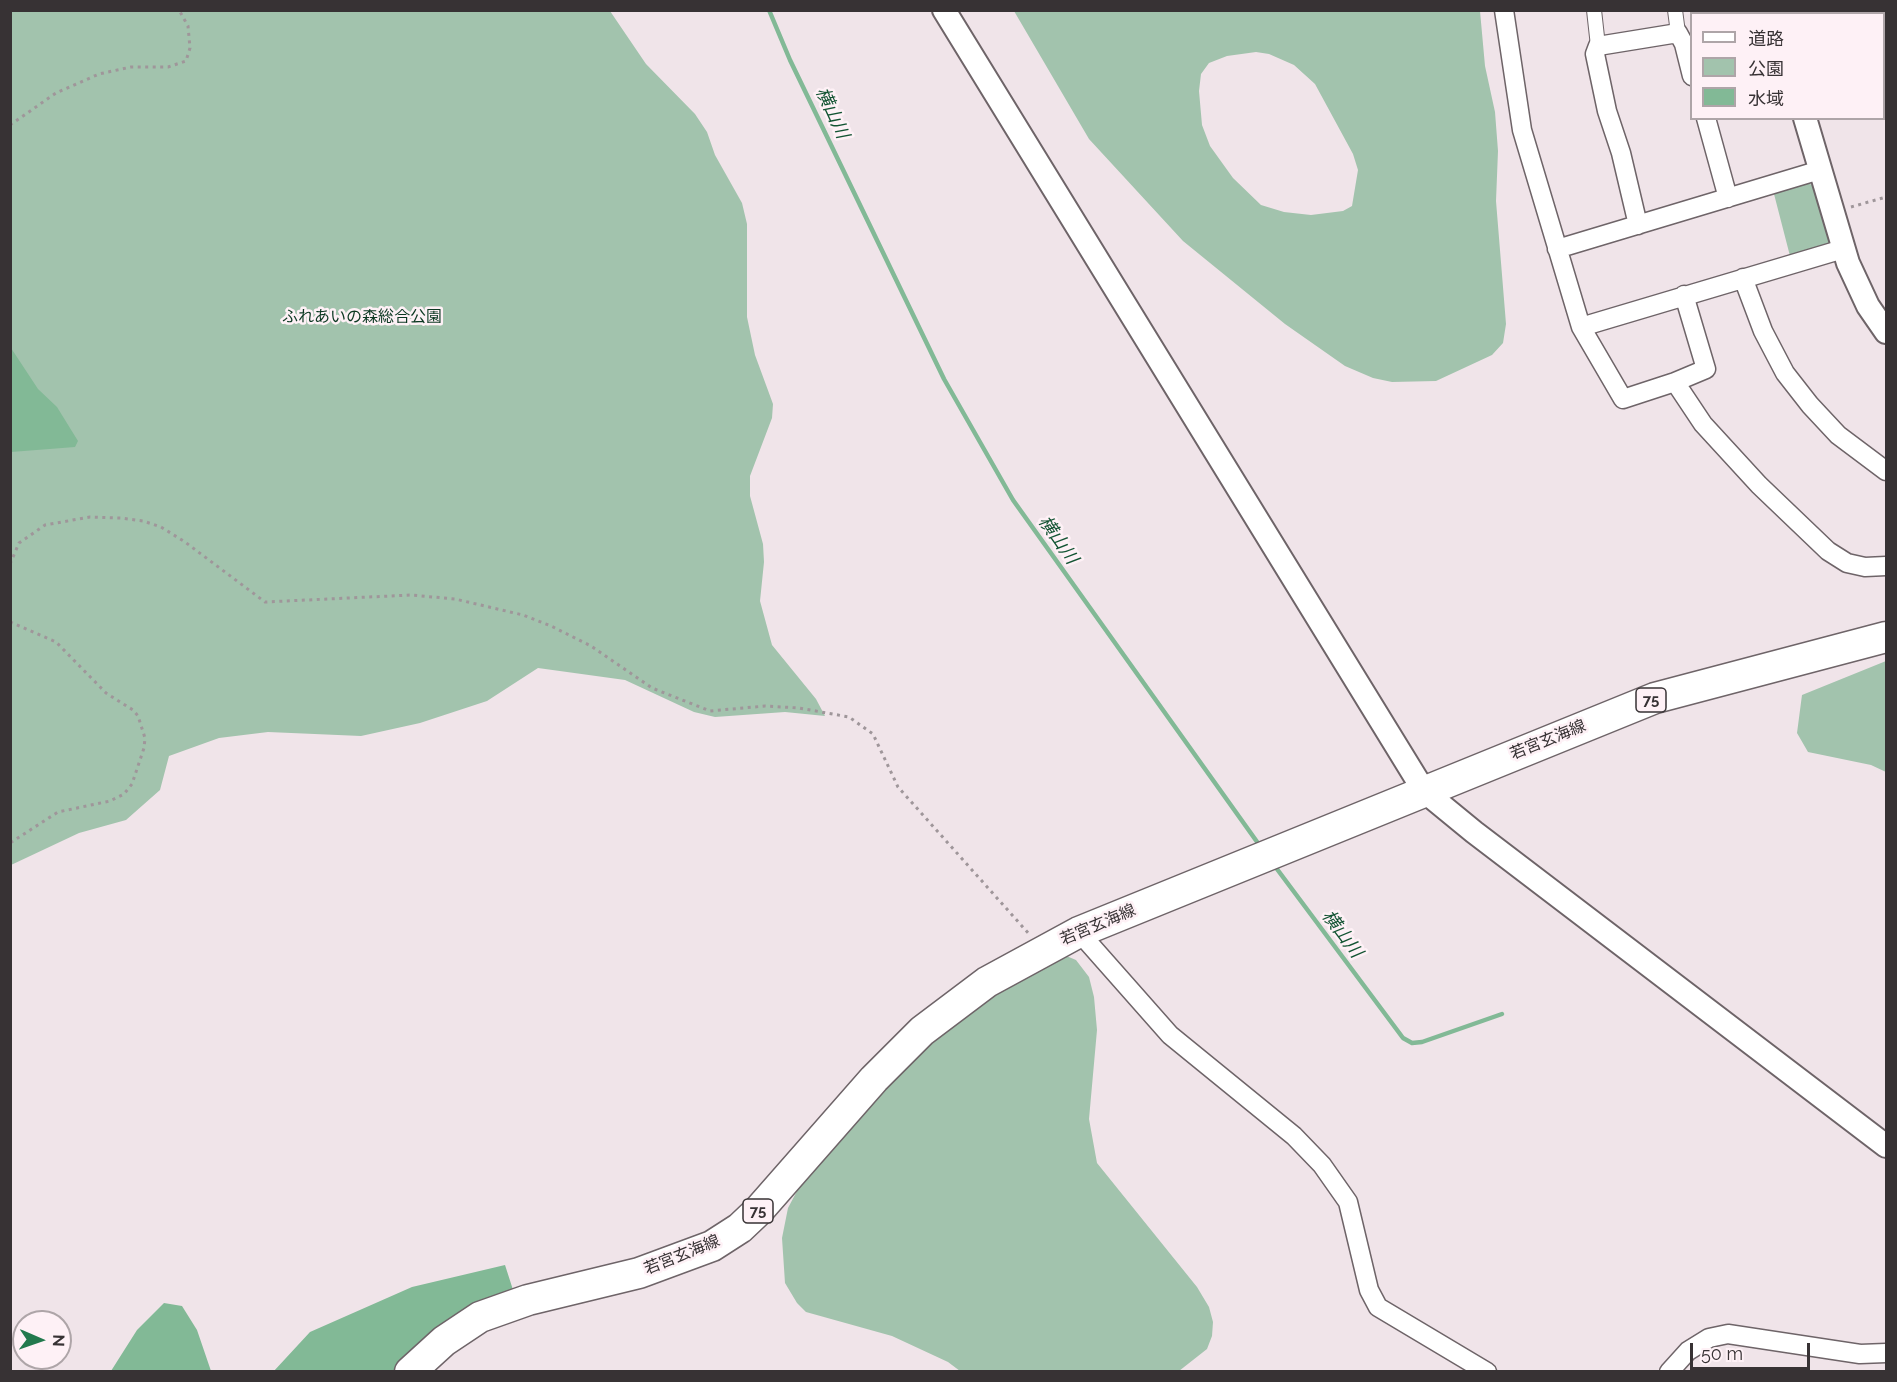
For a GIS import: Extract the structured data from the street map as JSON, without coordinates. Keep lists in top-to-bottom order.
{
  "streets": {
    "main road": ["75", "若宮玄海線"]
  },
  "water": ["横山川"],
  "parks": ["ふれあいの森総合公園"],
  "legend": ["道路", "公園", "水域"],
  "scale_bar": "50 m",
  "north": "right"
}
